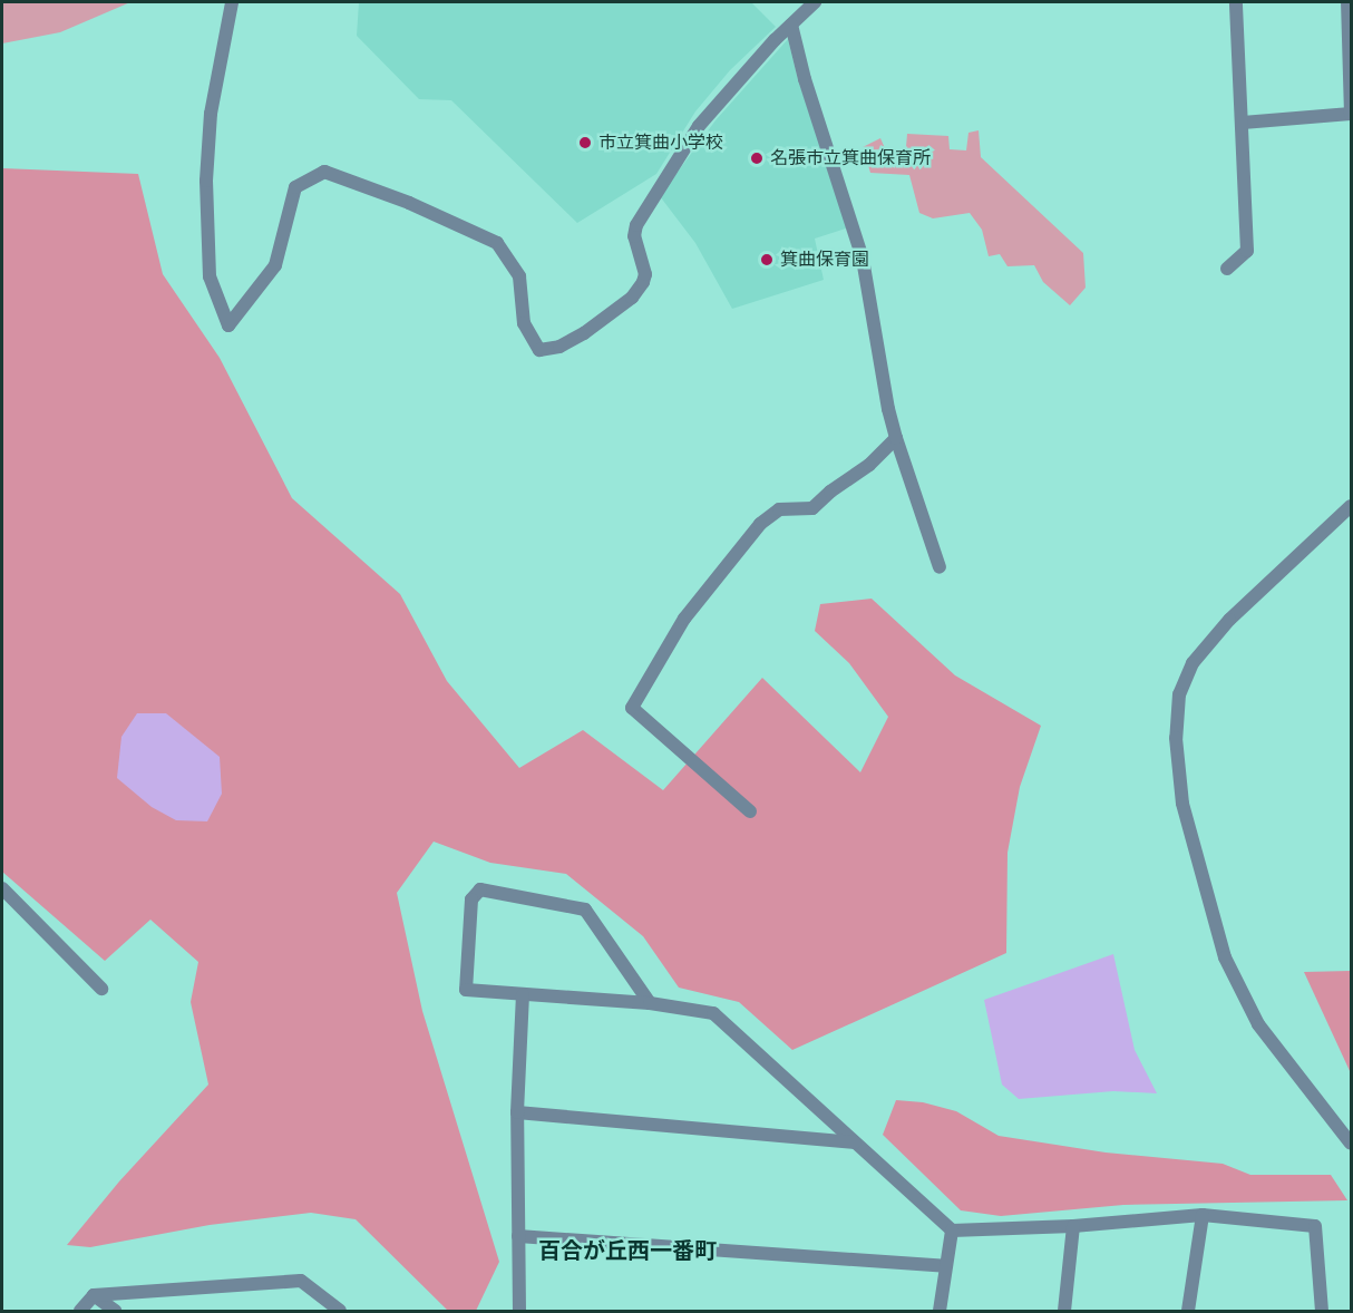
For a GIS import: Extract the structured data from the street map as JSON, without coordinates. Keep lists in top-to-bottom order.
{
  "districts": ["百合が丘西一番町"],
  "places": ["市立箕曲小学校", "名張市立箕曲保育所", "箕曲保育園"]
}
